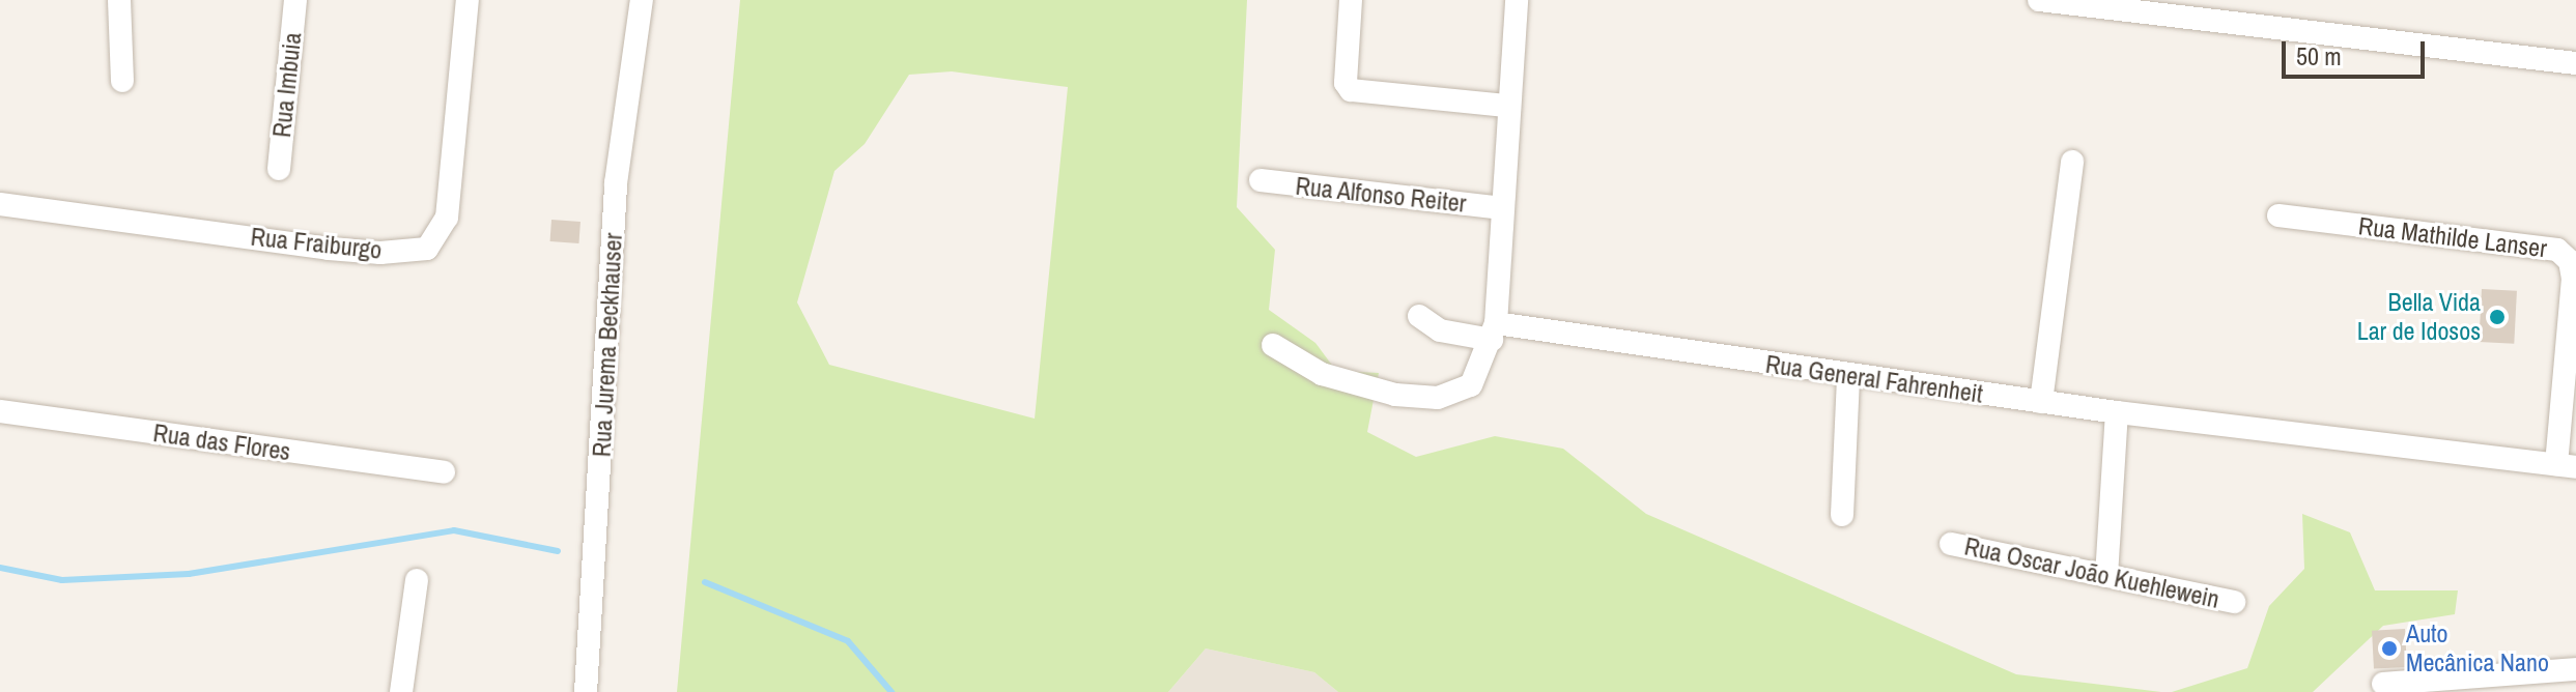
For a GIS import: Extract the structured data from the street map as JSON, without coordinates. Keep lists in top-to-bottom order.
{
  "streets": {
    "street": [
      "Rua Imbuia",
      "Rua Alfonso Reiter",
      "Rua Mathilde Lanser",
      "Rua Fraiburgo",
      "Rua Jurema Beckhauser",
      "Rua General Fahrenheit",
      "Rua das Flores",
      "Rua Oscar João Kuehlewein"
    ]
  },
  "crossings": [
    ["Rua Mathilde Lanser", "Rua General Fahrenheit"]
  ],
  "places": ["Bella Vida Lar de Idosos", "Auto Mecânica Nano"],
  "scale_bar": "50 m"
}
